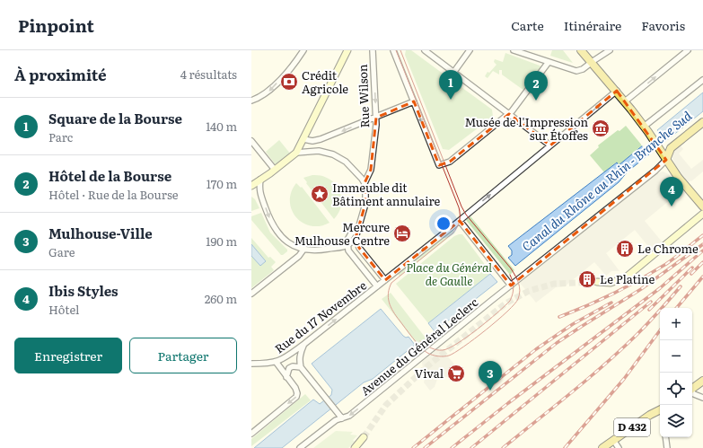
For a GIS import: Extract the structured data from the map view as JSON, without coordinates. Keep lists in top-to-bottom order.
{
  "streets": {
    "main road": ["D 432"],
    "street": ["Rue Wilson", "Rue du 17 Novembre", "Avenue du Général Leclerc"]
  },
  "one_way": ["Rue du 17 Novembre", "Avenue du Général Leclerc"],
  "water": ["Canal du Rhône au Rhin - Branche Sud"],
  "parks": ["Place du Général de Gaulle"],
  "places": {
    "bank": ["Crédit Agricole"],
    "museum": ["Musée de l'Impression sur Étoffes"],
    "place": ["Immeuble dit Bâtiment annulaire"],
    "hotel": ["Mercure Mulhouse Centre"],
    "building": ["Le Chrome", "Le Platine"],
    "supermarket": ["Vival"]
  },
  "page": {
    "header": "Pinpoint",
    "nav": ["Carte", "Itinéraire", "Favoris"],
    "heading": ["À proximité", "4 résultats"],
    "pins": [
      "1",
      "2",
      "4",
      "3"
    ],
    "list": [
      {
        "mark": "1",
        "name": "Square de la Bourse",
        "note": "Parc",
        "value": "140 m"
      },
      {
        "mark": "2",
        "name": "Hôtel de la Bourse",
        "note": "Hôtel · Rue de la Bourse",
        "value": "170 m"
      },
      {
        "mark": "3",
        "name": "Mulhouse-Ville",
        "note": "Gare",
        "value": "190 m"
      },
      {
        "mark": "4",
        "name": "Ibis Styles",
        "note": "Hôtel",
        "value": "260 m"
      }
    ],
    "map_buttons": ["+", "−"],
    "buttons": ["Enregistrer", "Partager"]
  }
}
